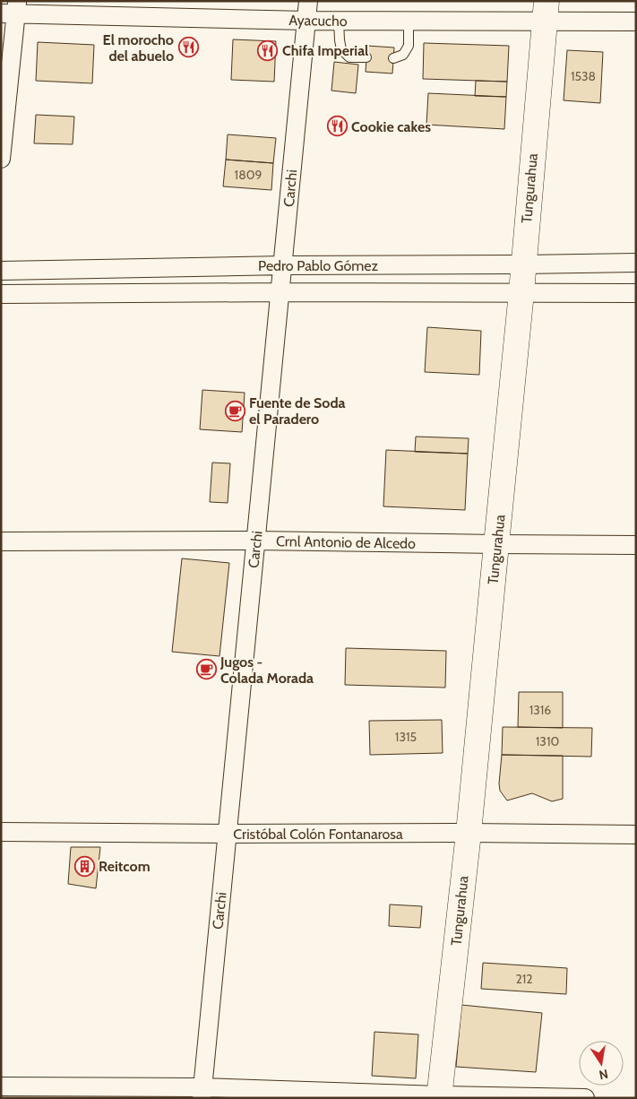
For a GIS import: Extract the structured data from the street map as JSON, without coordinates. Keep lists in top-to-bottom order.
{
  "streets": {
    "main road": ["Tungurahua"],
    "street": [
      "Ayacucho",
      "Carchi",
      "Pedro Pablo Gómez",
      "Crnl Antonio de Alcedo",
      "Cristóbal Colón Fontanarosa"
    ]
  },
  "crossings": [
    ["Ayacucho", "Carchi"],
    ["Ayacucho", "Tungurahua"],
    ["Carchi", "Pedro Pablo Gómez"],
    ["Carchi", "Crnl Antonio de Alcedo"],
    ["Carchi", "Cristóbal Colón Fontanarosa"],
    ["Tungurahua", "Pedro Pablo Gómez"],
    ["Tungurahua", "Crnl Antonio de Alcedo"],
    ["Tungurahua", "Cristóbal Colón Fontanarosa"]
  ],
  "places": {
    "restaurant": ["El morocho del abuelo", "Chifa Imperial", "Cookie cakes"],
    "cafe": ["Fuente de Soda el Paradero", "Jugos - Colada Morada"],
    "building": ["Reitcom"]
  },
  "house_numbers": [
    "1538",
    "1809",
    "1316",
    "1315",
    "1310",
    "212"
  ],
  "north": "bottom"
}
